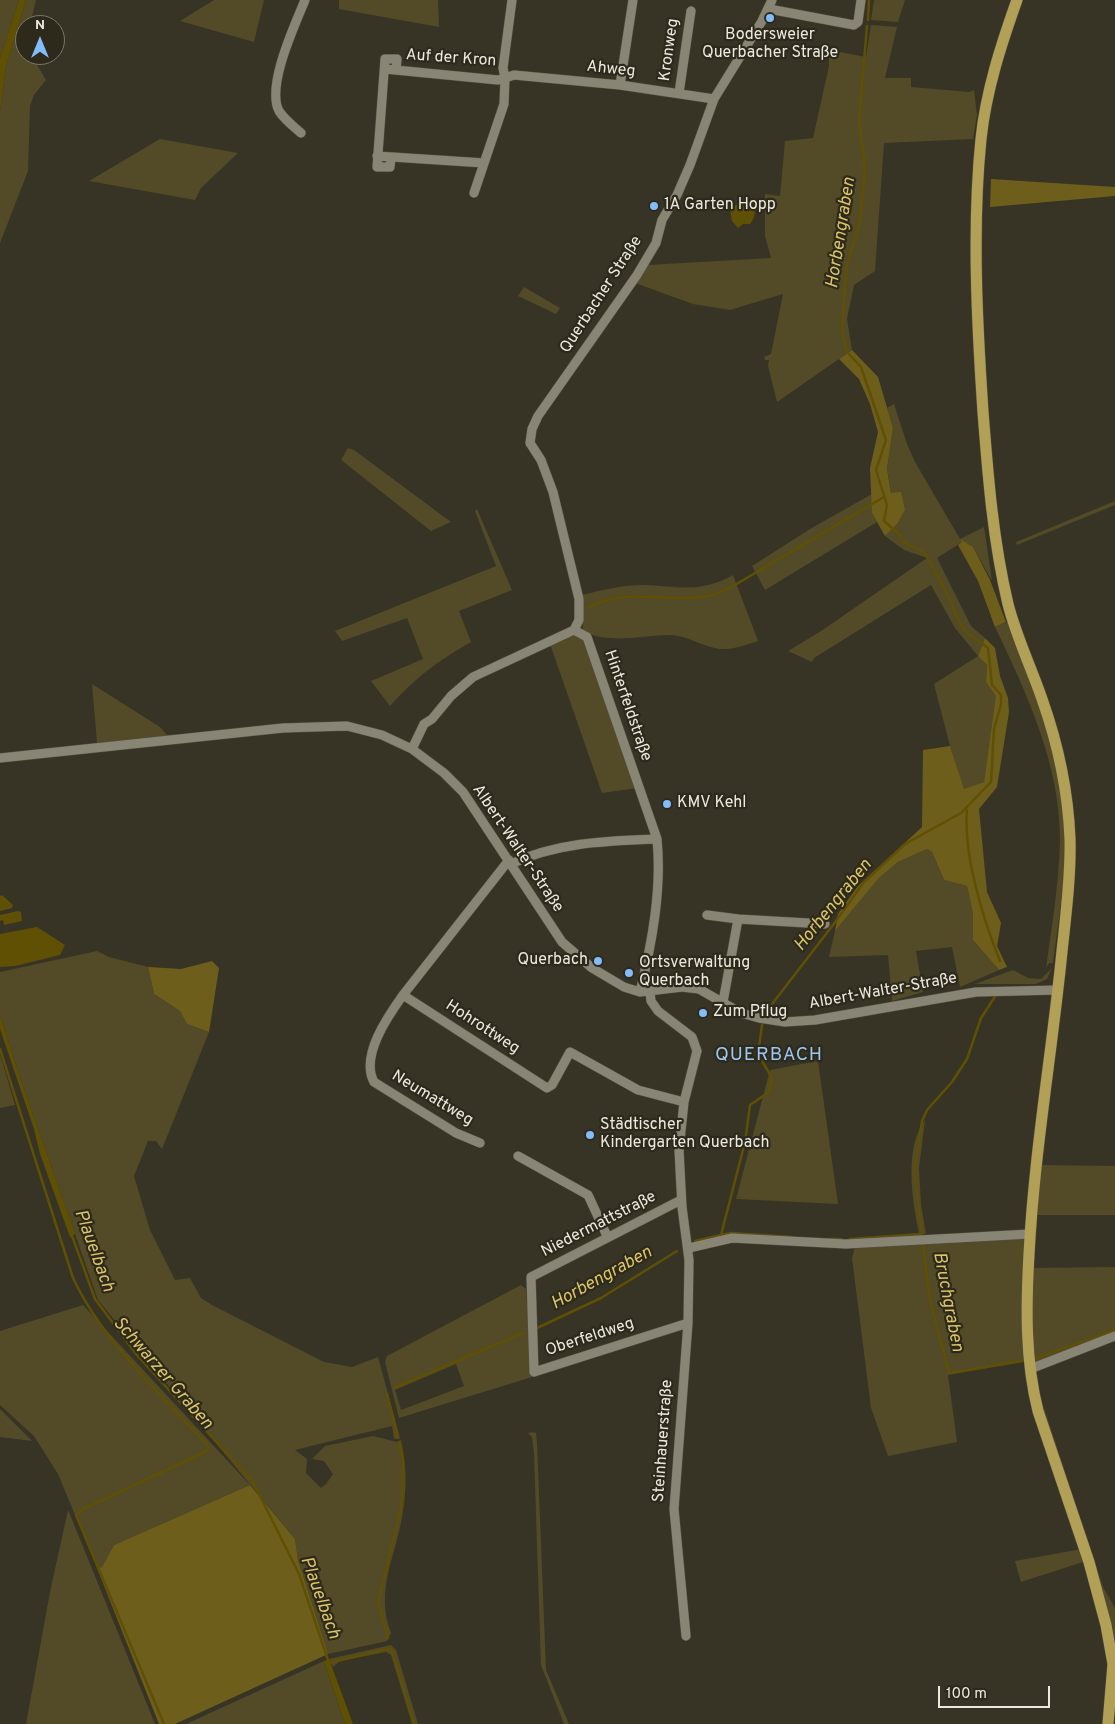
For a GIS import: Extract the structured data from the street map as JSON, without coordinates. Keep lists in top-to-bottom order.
{
  "streets": {
    "street": [
      "Kronweg",
      "Auf der Kron",
      "Ahweg",
      "Querbacher Straße",
      "Hinterfeldstraße",
      "Albert-Walter-Straße",
      "Hohrottweg",
      "Neumattweg",
      "Niedermattstraße",
      "Oberfeldweg",
      "Steinhauerstraße"
    ]
  },
  "crossings": [
    ["Kronweg", "Ahweg"],
    ["Auf der Kron", "Ahweg"],
    ["Ahweg", "Querbacher Straße"],
    ["Querbacher Straße", "Hinterfeldstraße"],
    ["Hinterfeldstraße", "Albert-Walter-Straße"],
    ["Hinterfeldstraße", "Steinhauerstraße"],
    ["Albert-Walter-Straße", "Steinhauerstraße"],
    ["Hohrottweg", "Neumattweg"],
    ["Hohrottweg", "Steinhauerstraße"],
    ["Niedermattstraße", "Oberfeldweg"],
    ["Niedermattstraße", "Steinhauerstraße"],
    ["Oberfeldweg", "Steinhauerstraße"]
  ],
  "districts": ["QUERBACH"],
  "water": [
    "Horbengraben",
    "Plauelbach",
    "Bruchgraben",
    "Schwarzer Graben"
  ],
  "places": [
    "Bodersweier Querbacher Straße",
    "1A Garten Hopp",
    "KMV Kehl",
    "Querbach",
    "Ortsverwaltung Querbach",
    "Zum Pflug",
    "Städtischer Kindergarten Querbach"
  ],
  "scale_bar": "100 m",
  "north": "top"
}
